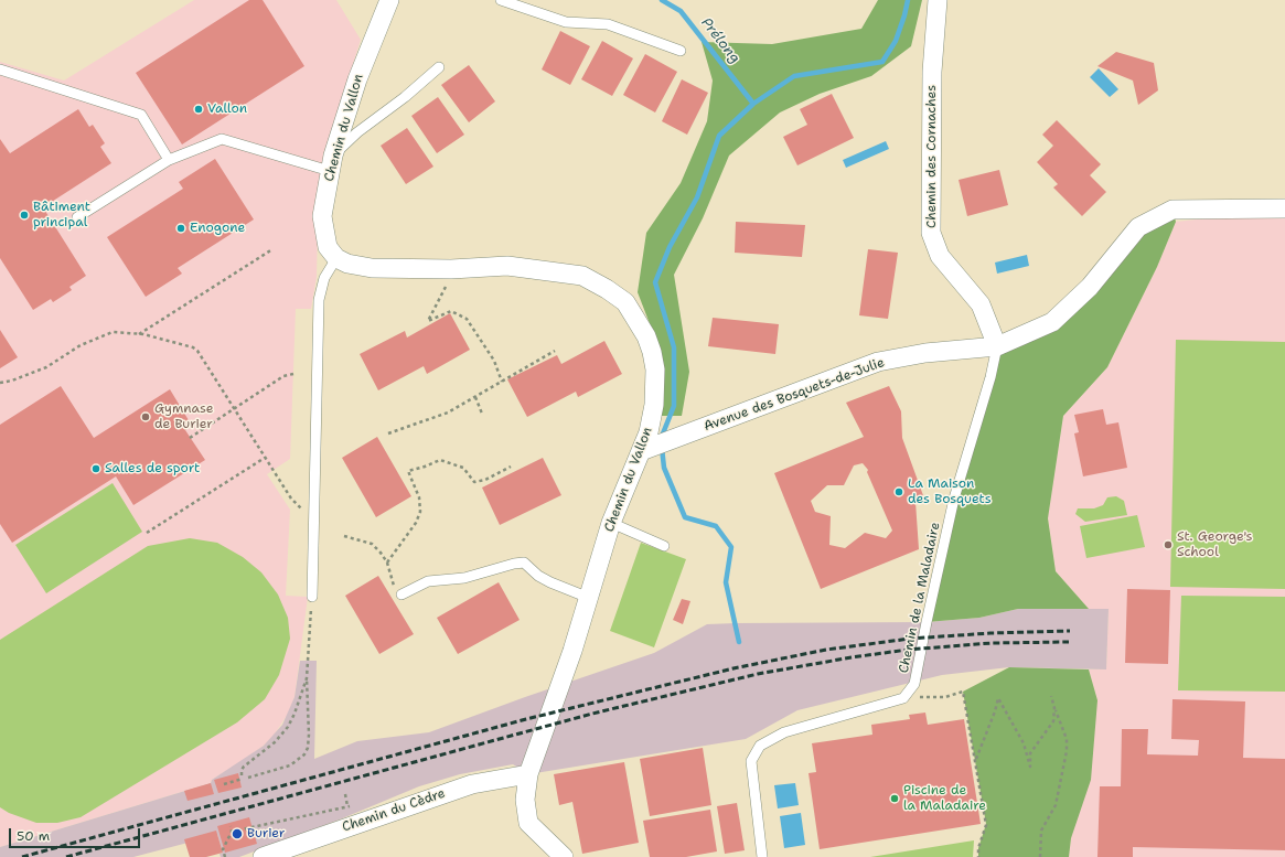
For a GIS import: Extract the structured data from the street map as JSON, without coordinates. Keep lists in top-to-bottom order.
{
  "streets": {
    "street": [
      "Chemin du Vallon",
      "Chemin des Cornaches",
      "Avenue des Bosquets-de-Julie",
      "Chemin du Cèdre"
    ],
    "lane": ["Chemin de la Maladaire"]
  },
  "crossings": [
    ["Chemin du Vallon", "Avenue des Bosquets-de-Julie"],
    ["Chemin du Vallon", "Chemin du Cèdre"],
    ["Chemin des Cornaches", "Avenue des Bosquets-de-Julie"],
    ["Chemin des Cornaches", "Chemin de la Maladaire"],
    ["Avenue des Bosquets-de-Julie", "Chemin de la Maladaire"]
  ],
  "water": ["Prélong"],
  "places": [
    "Vallon",
    "Bâtiment principal",
    "Enogone",
    "Gymnase de Burier",
    "Salles de sport",
    "La Maison des Bosquets",
    "St. George's School",
    "Piscine de la Maladaire",
    "Burier"
  ],
  "scale_bar": "50 m"
}
